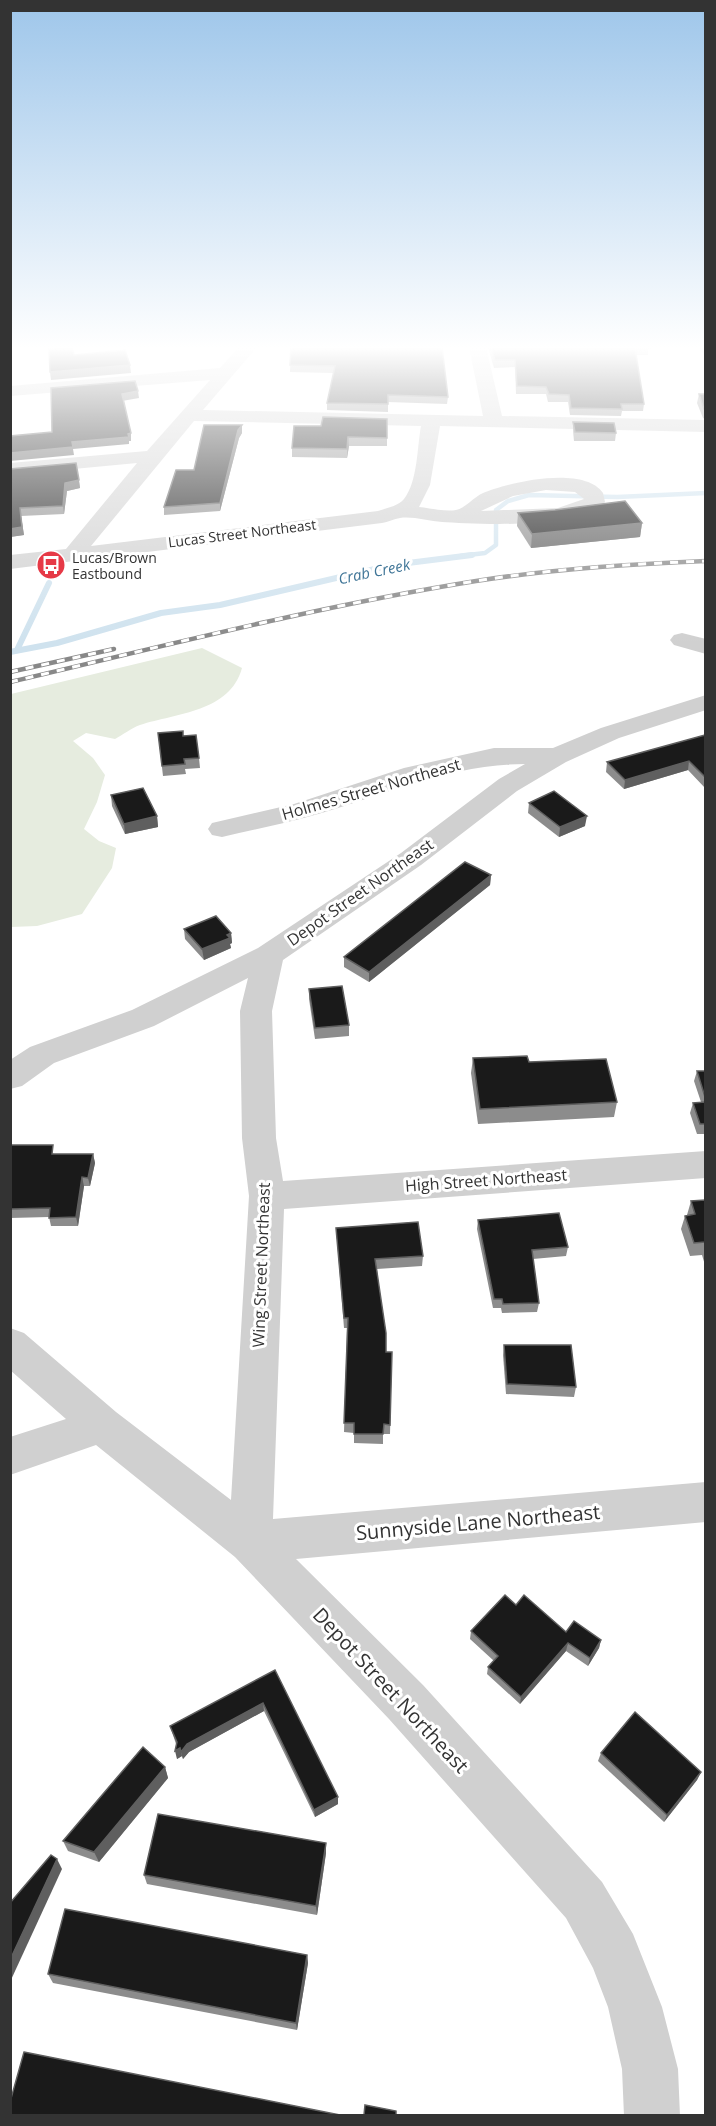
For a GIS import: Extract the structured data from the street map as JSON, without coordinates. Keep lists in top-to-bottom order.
{
  "streets": {
    "street": [
      "Lucas Street Northeast",
      "Holmes Street Northeast",
      "Depot Street Northeast",
      "High Street Northeast",
      "Wing Street Northeast",
      "Sunnyside Lane Northeast"
    ]
  },
  "crossings": [
    ["Holmes Street Northeast", "Depot Street Northeast"],
    ["Depot Street Northeast", "Wing Street Northeast"],
    ["Depot Street Northeast", "Sunnyside Lane Northeast"],
    ["High Street Northeast", "Wing Street Northeast"],
    ["Wing Street Northeast", "Sunnyside Lane Northeast"]
  ],
  "water": ["Crab Creek"],
  "places": {
    "bus stop": ["Lucas/Brown Eastbound"]
  }
}
